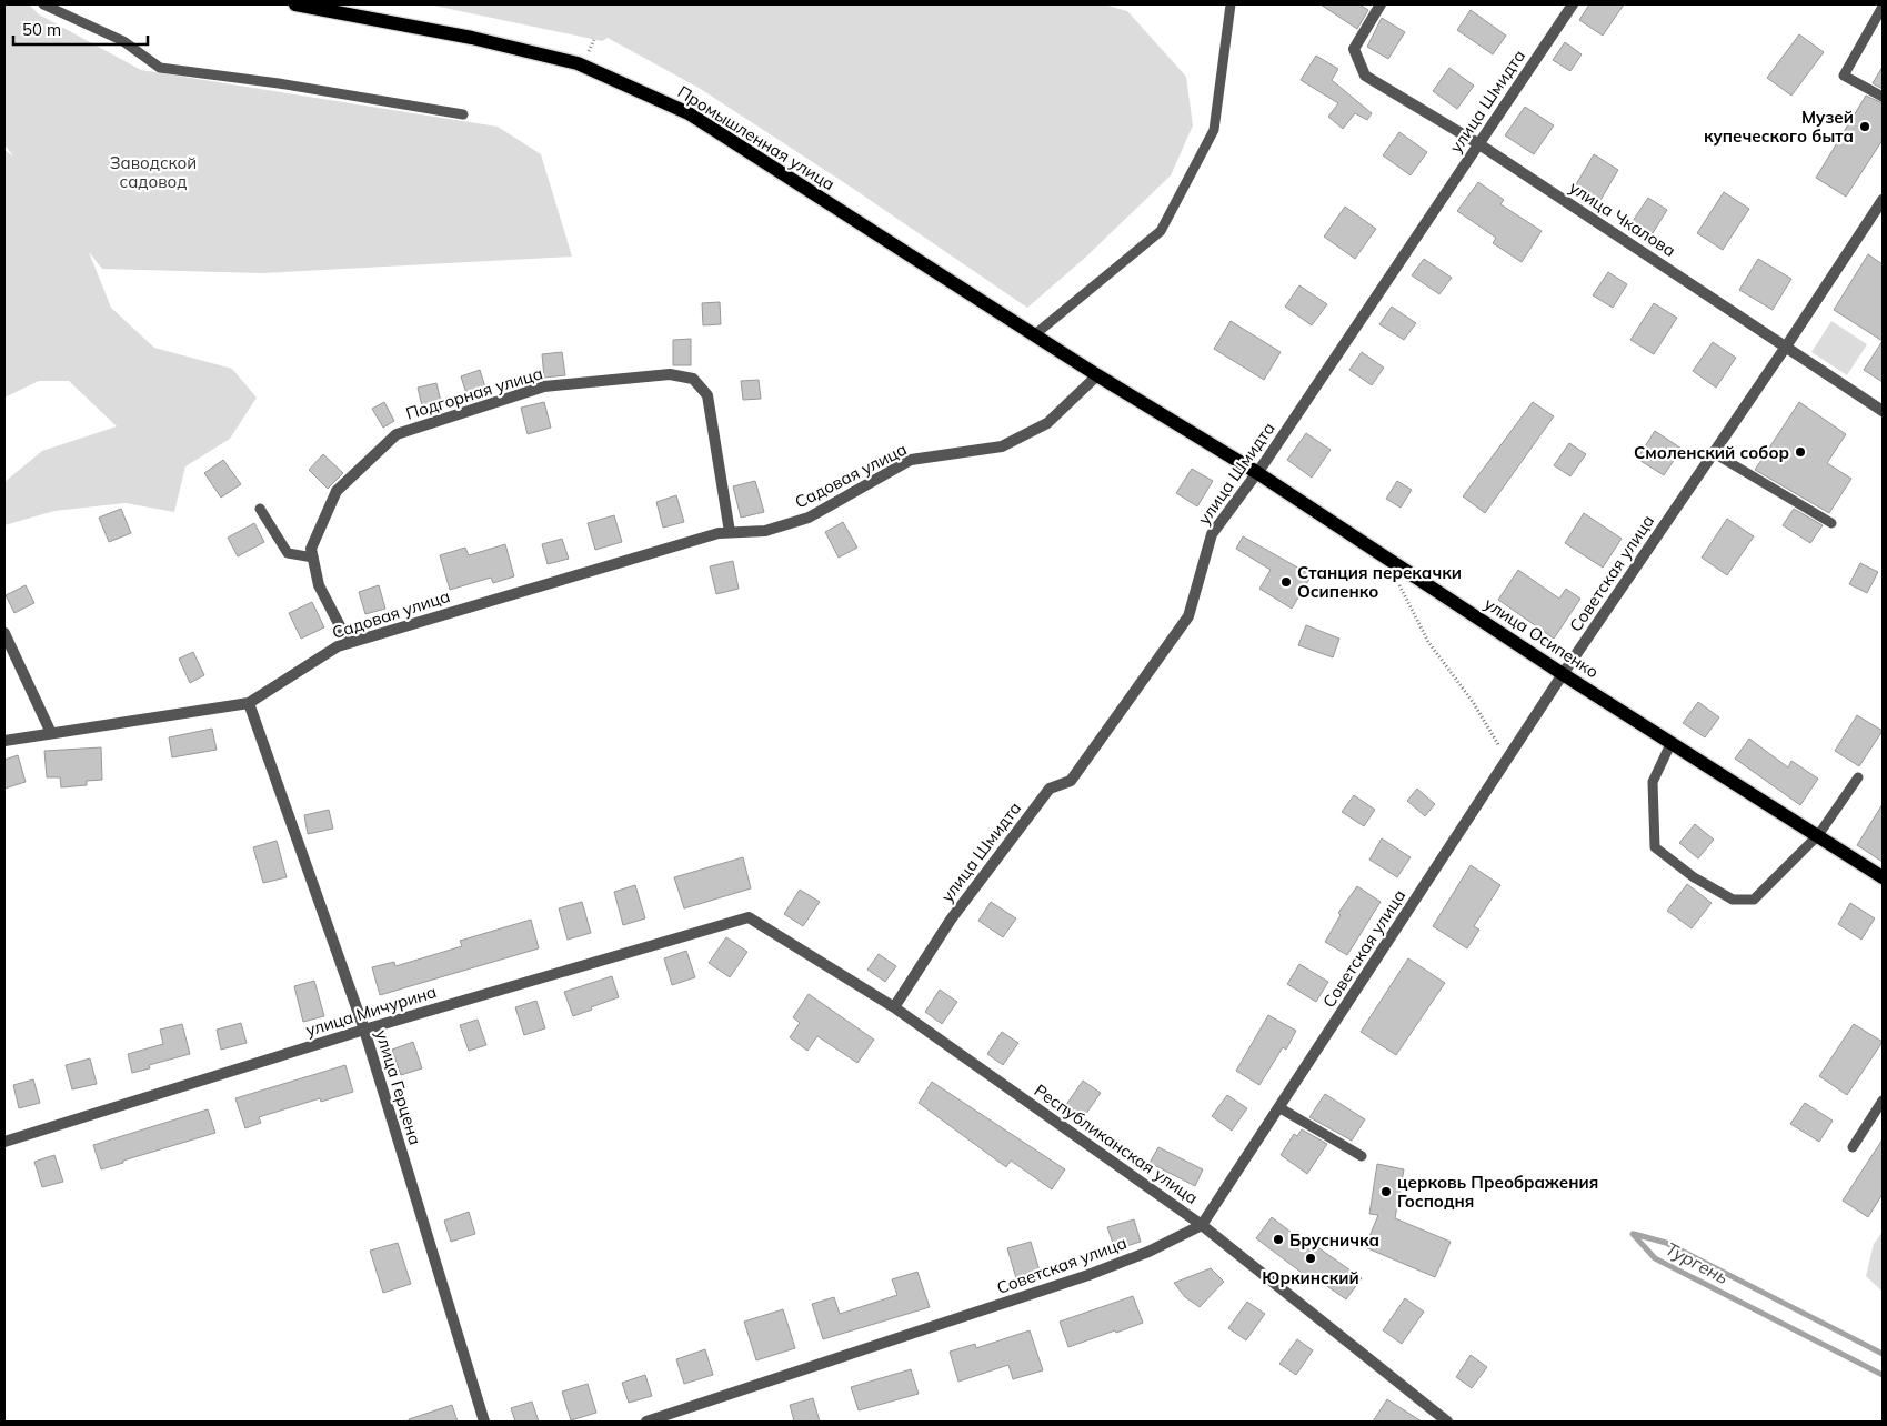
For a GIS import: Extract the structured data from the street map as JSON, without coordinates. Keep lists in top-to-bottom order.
{
  "streets": {
    "main road": ["Промышленная улица", "улица Осипенко"],
    "street": [
      "улица Шмидта",
      "улица Чкалова",
      "Подгорная улица",
      "Садовая улица",
      "Советская улица",
      "улица Мичурина",
      "улица Герцена",
      "Республиканская улица"
    ]
  },
  "crossings": [
    ["улица Шмидта", "улица Чкалова"],
    ["улица Шмидта", "улица Осипенко"],
    ["улица Шмидта", "Республиканская улица"],
    ["Промышленная улица", "Садовая улица"],
    ["Промышленная улица", "улица Осипенко"],
    ["улица Чкалова", "Советская улица"],
    ["Подгорная улица", "Садовая улица"],
    ["Садовая улица", "улица Осипенко"],
    ["Садовая улица", "улица Герцена"],
    ["Советская улица", "улица Осипенко"],
    ["Советская улица", "Республиканская улица"],
    ["улица Мичурина", "улица Герцена"],
    ["улица Мичурина", "Республиканская улица"]
  ],
  "water": ["Тургень"],
  "parks": ["Заводской садовод"],
  "places": [
    "Музей купеческого быта",
    "Смоленский собор",
    "Станция перекачки Осипенко",
    "церковь Преображения Господня",
    "Брусничка",
    "Юркинский"
  ],
  "scale_bar": "50 m"
}
